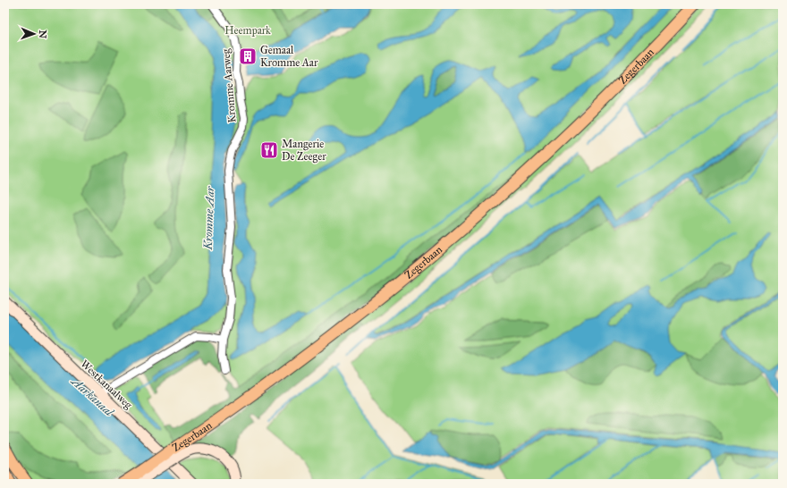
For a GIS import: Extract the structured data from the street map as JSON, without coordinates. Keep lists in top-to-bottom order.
{
  "streets": {
    "main road": ["Zegerbaan"],
    "street": ["Kromme Aarweg", "Westkanaalweg"]
  },
  "water": ["Kromme Aar", "Aarkanaal"],
  "parks": ["Heempark"],
  "places": {
    "building": ["Gemaal Kromme Aar"],
    "restaurant": ["Mangerie De Zeeger"]
  },
  "north": "right"
}
